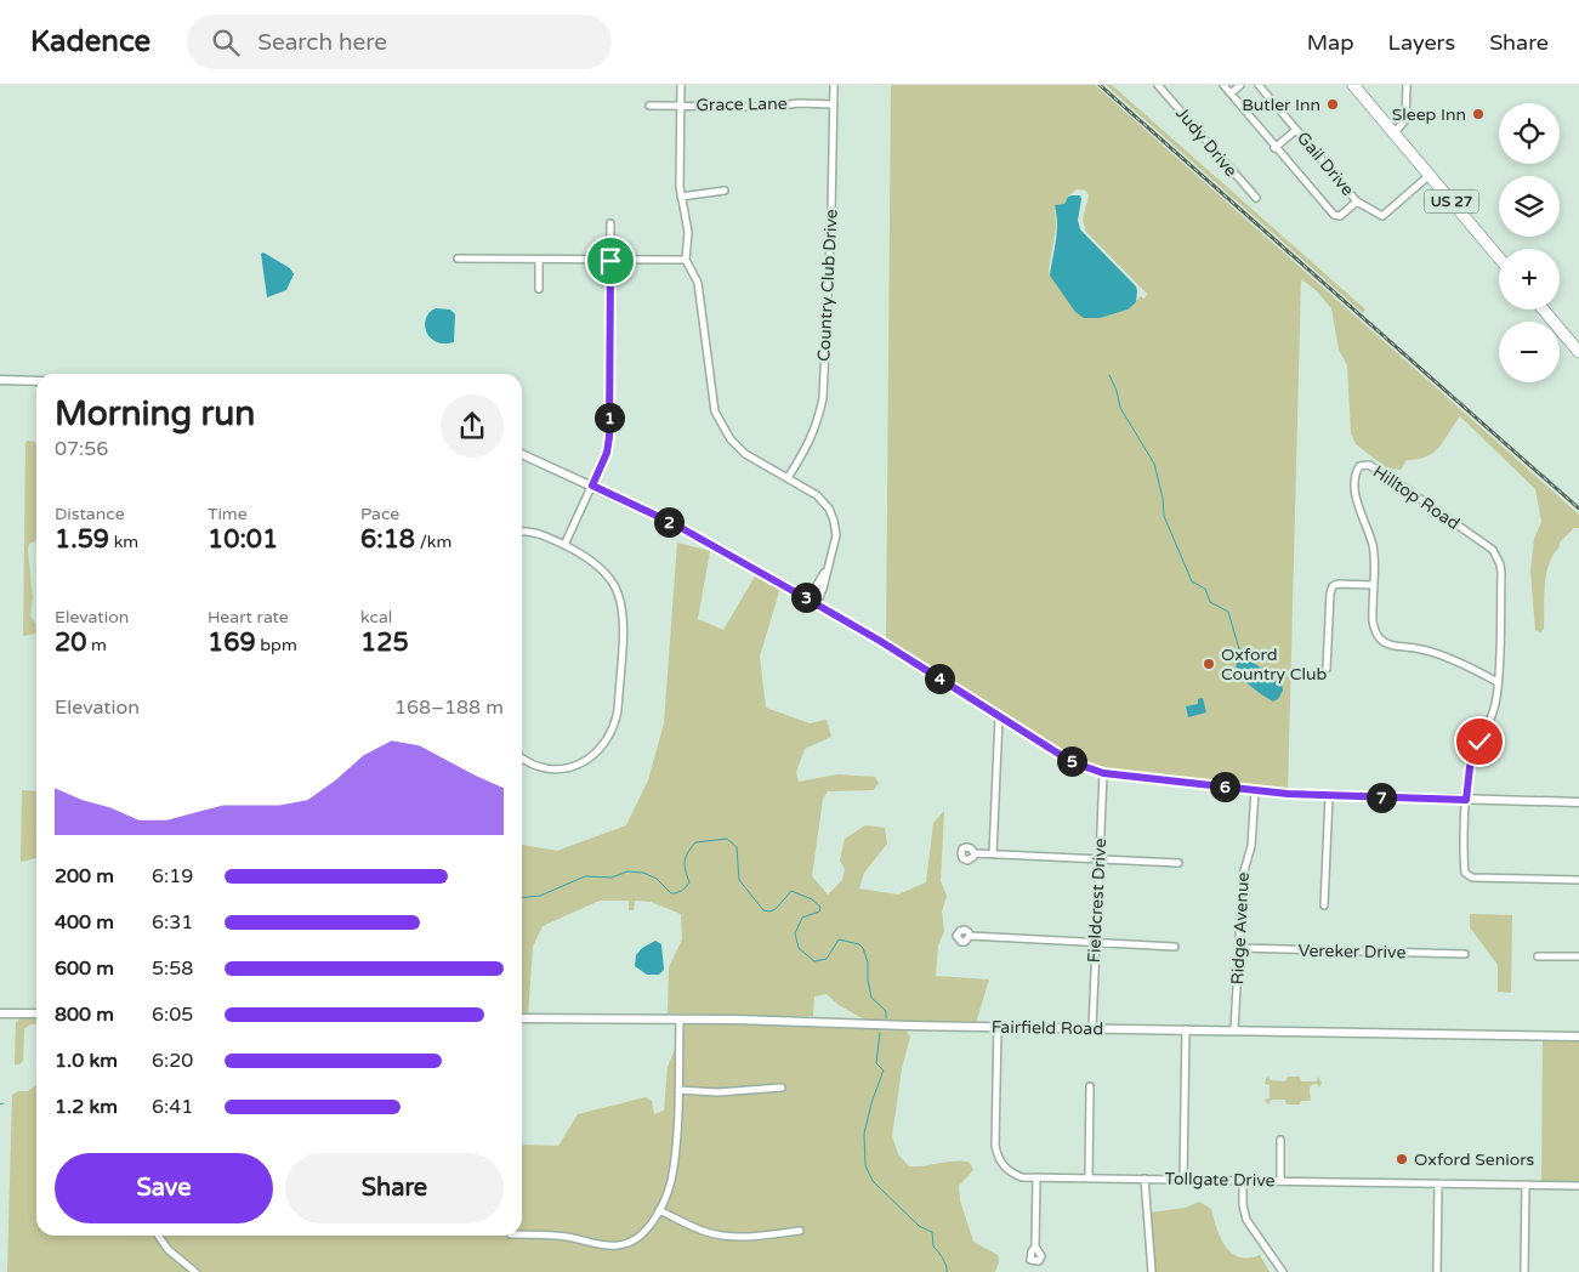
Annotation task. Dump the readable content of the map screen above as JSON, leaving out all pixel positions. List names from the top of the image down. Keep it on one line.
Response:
{"streets":{"highway":["US 27"],"street":["Grace Lane","Judy Drive","Gail Drive","Country Club Drive","Hilltop Road","Fieldcrest Drive","Ridge Avenue","Vereker Drive","Fairfield Road","Tollgate Drive"]},"crossings":[["Grace Lane","Country Club Drive"],["Gail Drive","US 27"],["Fieldcrest Drive","Fairfield Road"],["Ridge Avenue","Vereker Drive"],["Ridge Avenue","Fairfield Road"],["Fairfield Road","Tollgate Drive"]],"places":["Butler Inn","Sleep Inn","Oxford Country Club","Oxford Seniors"],"page":{"header":"Kadence","search":"Search here","nav":["Map","Layers","Share"],"map_buttons":["+","−"],"heading":["Morning run","07:56"],"pins":["1","2","3","4","5","6","7"],"stats":[["Distance","1.59 km"],["Time","10:01"],["Pace","6:18 /km"],["Elevation","20 m"],["Heart rate","169 bpm"],["kcal","125"]],"chart":["Elevation","168–188 m"],"list":[{"name":"200 m","note":"6:19"},{"name":"400 m","note":"6:31"},{"name":"600 m","note":"5:58"},{"name":"800 m","note":"6:05"},{"name":"1.0 km","note":"6:20"},{"name":"1.2 km","note":"6:41"}],"buttons":["Save","Share"]}}
